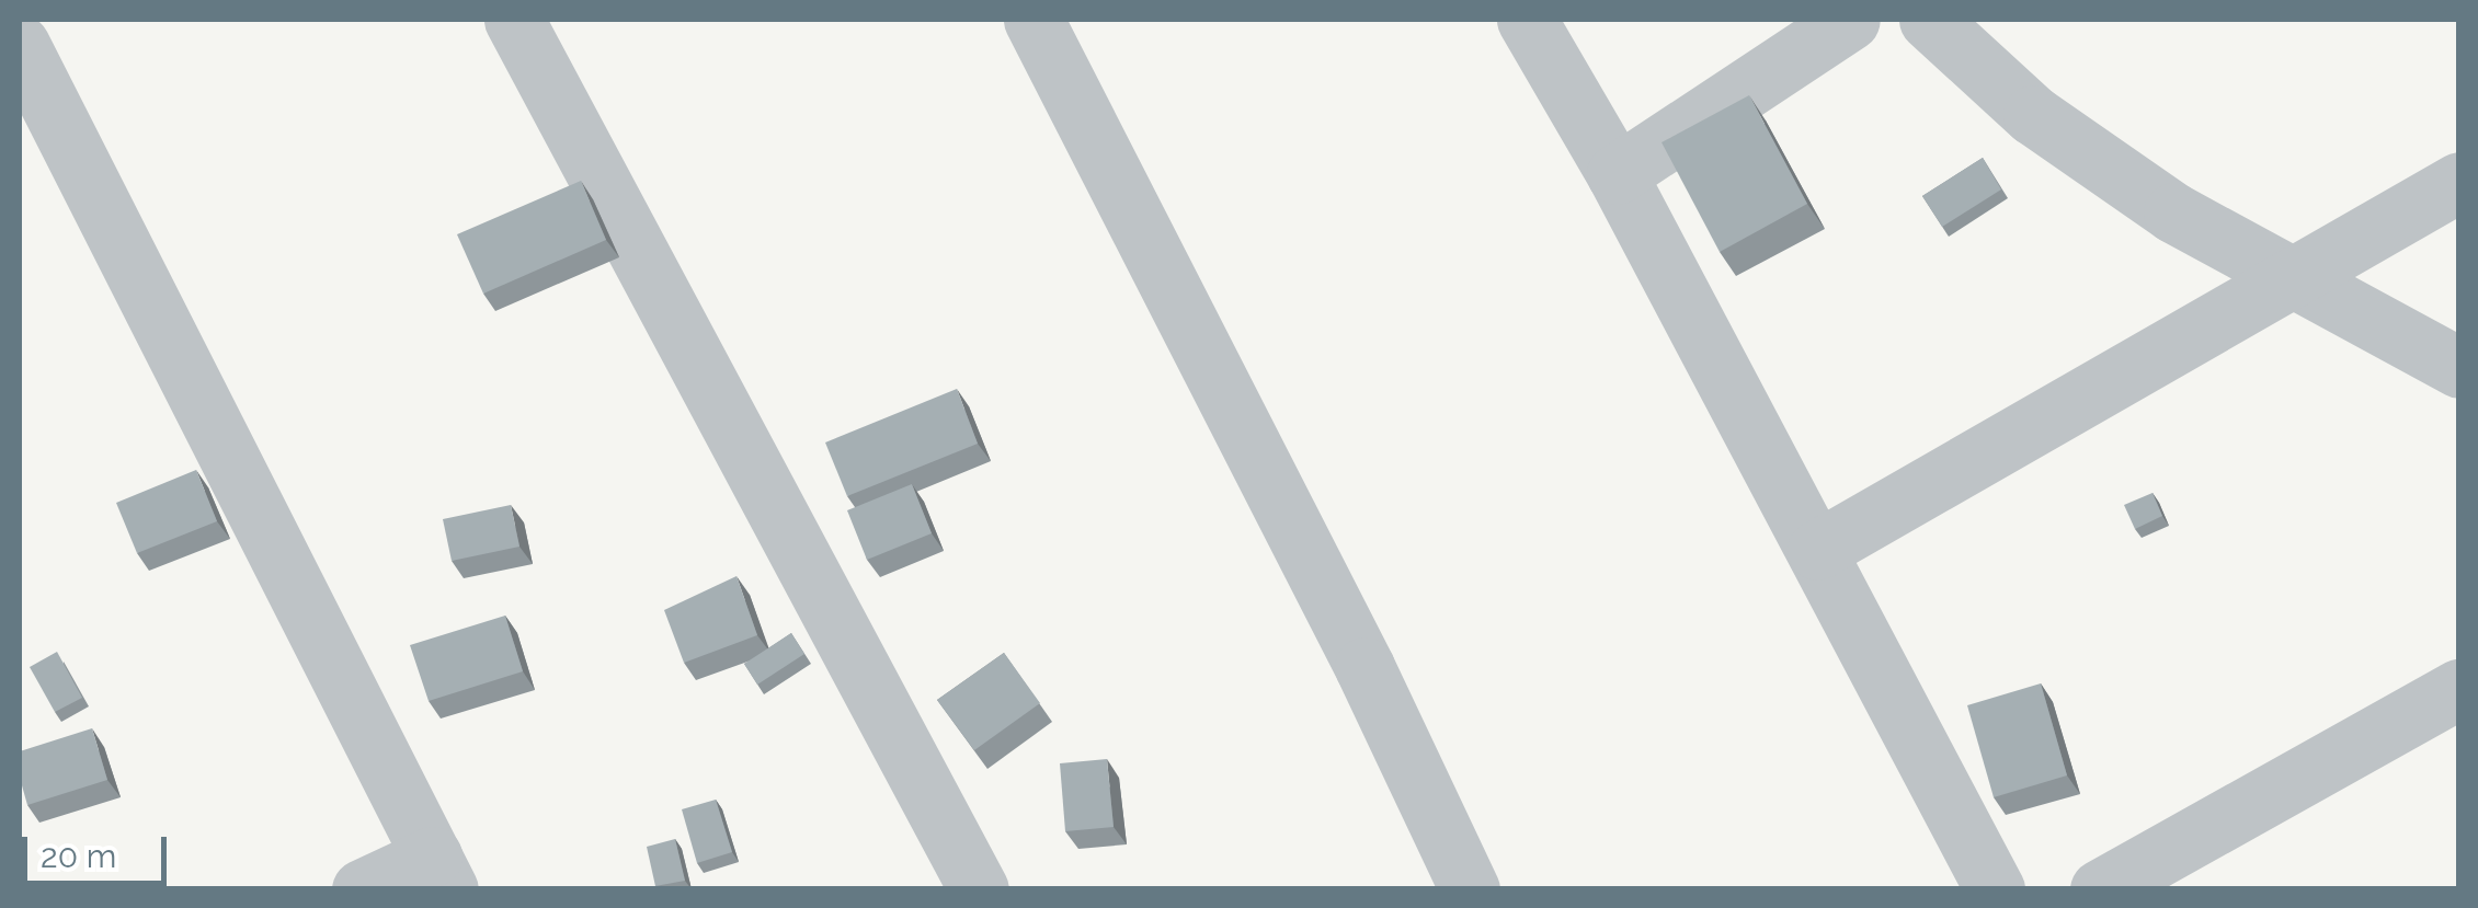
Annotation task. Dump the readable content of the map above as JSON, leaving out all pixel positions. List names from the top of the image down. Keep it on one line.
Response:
{"scale_bar":"20 m"}
